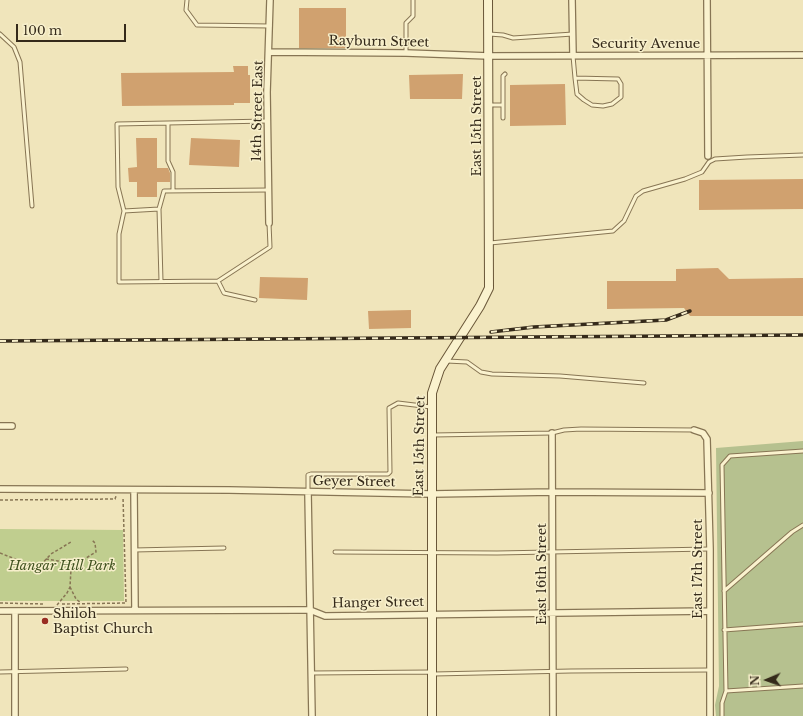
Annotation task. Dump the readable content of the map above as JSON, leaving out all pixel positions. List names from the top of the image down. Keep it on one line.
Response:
{"streets":{"street":["Rayburn Street","Security Avenue","14th Street East","East 15th Street","Geyer Street","East 17th Street","East 16th Street","Hanger Street"]},"crossings":[["Rayburn Street","Security Avenue"],["Rayburn Street","14th Street East"],["Rayburn Street","East 15th Street"],["Security Avenue","East 15th Street"],["East 15th Street","Geyer Street"],["East 15th Street","Hanger Street"],["Geyer Street","East 17th Street"],["Geyer Street","East 16th Street"],["East 17th Street","Hanger Street"],["East 16th Street","Hanger Street"]],"parks":["Hangar Hill Park"],"places":["Shiloh Baptist Church"],"scale_bar":"100 m","north":"left"}
